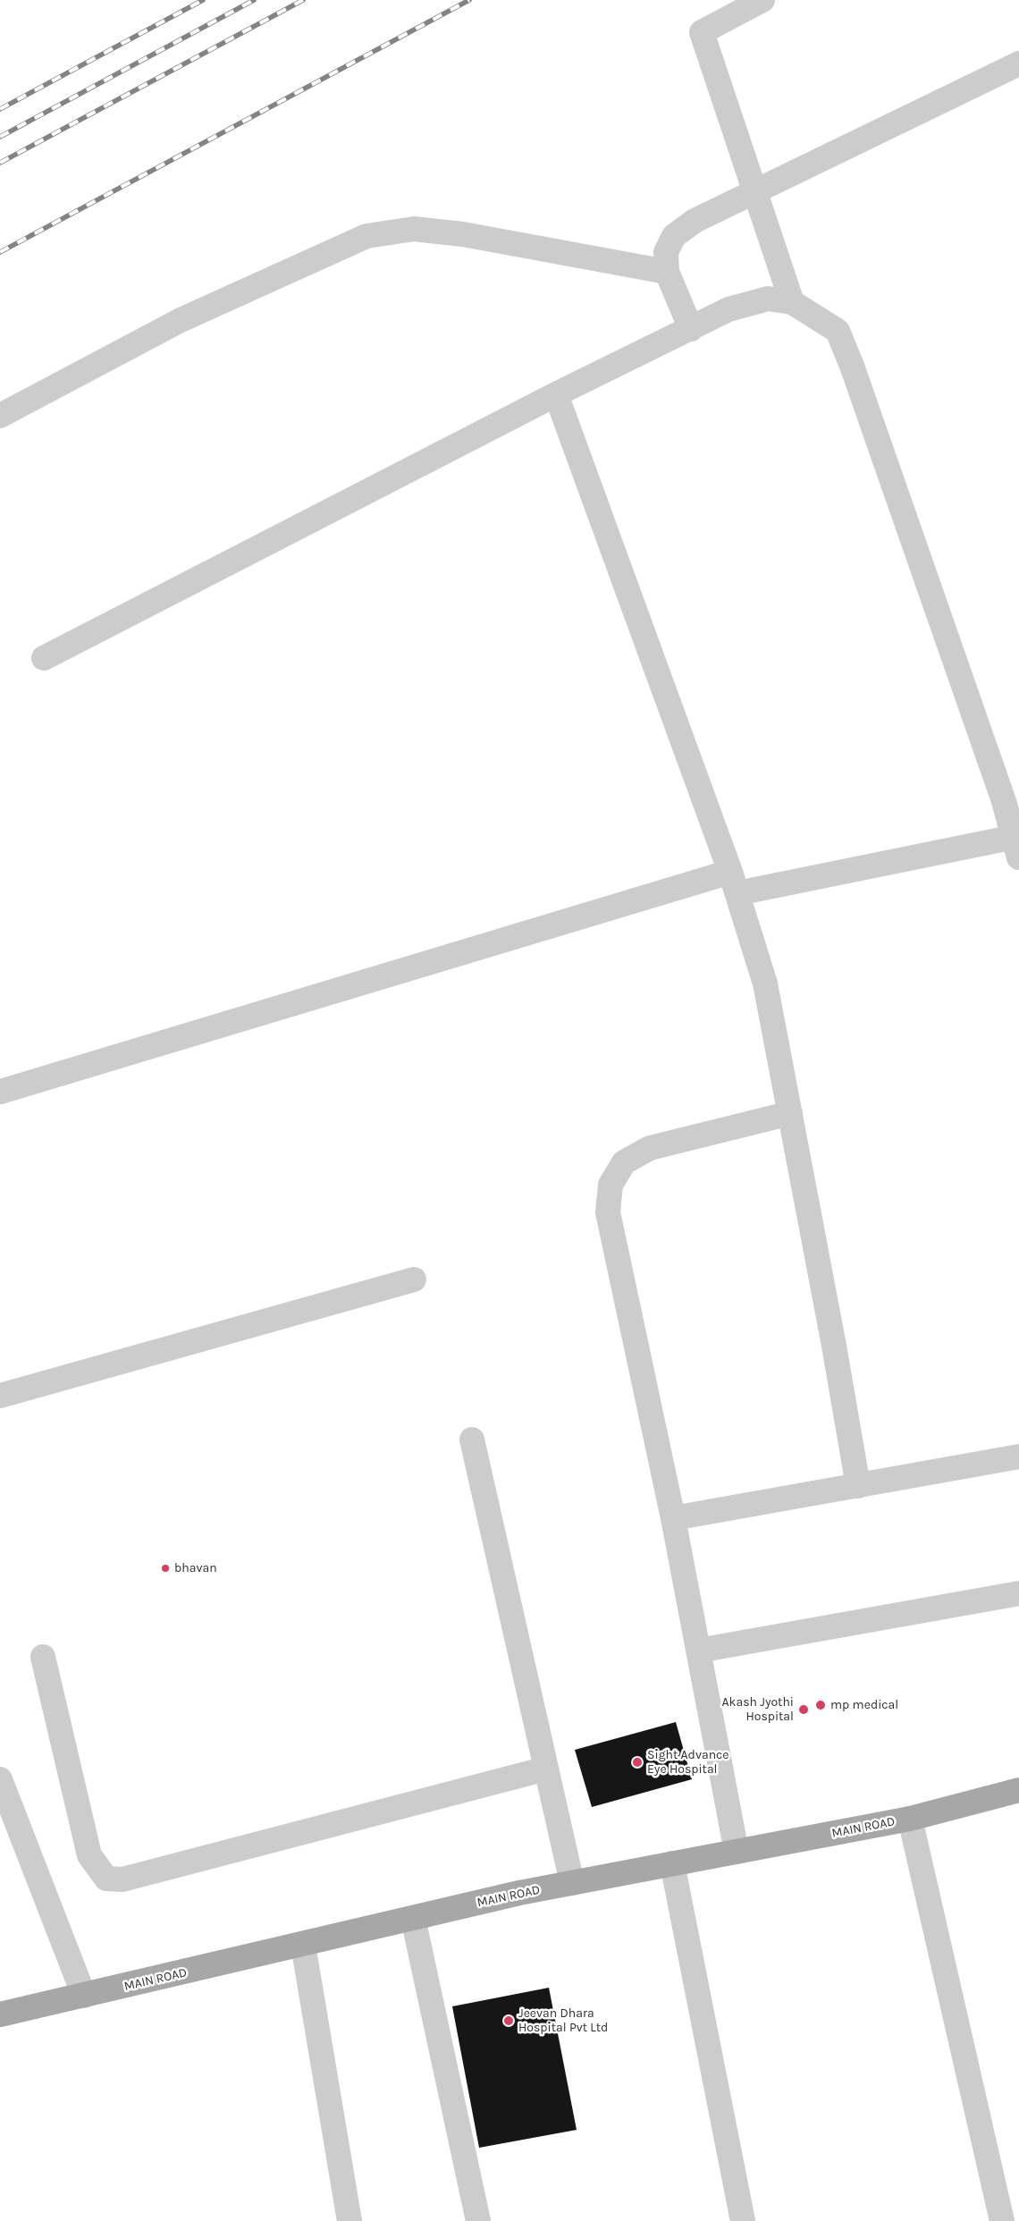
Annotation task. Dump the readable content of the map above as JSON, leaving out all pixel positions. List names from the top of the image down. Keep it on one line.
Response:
{"streets":{"main road":["MAIN ROAD"]},"places":["bhavan","mp medical","Akash Jyothi Hospital","Sight Advance Eye Hospital","Jeevan Dhara Hospital Pvt Ltd"]}
